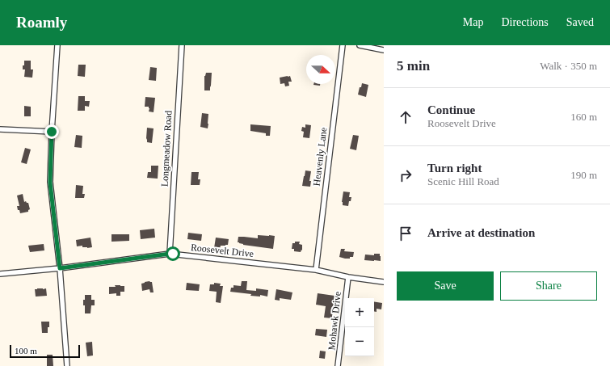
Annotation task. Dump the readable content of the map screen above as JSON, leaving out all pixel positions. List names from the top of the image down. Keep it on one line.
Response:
{"streets":{"street":["Longmeadow Road","Heavenly Lane","Roosevelt Drive","Mohawk Drive"]},"crossings":[["Longmeadow Road","Roosevelt Drive"],["Heavenly Lane","Roosevelt Drive"],["Roosevelt Drive","Mohawk Drive"]],"scale_bar":"100 m","north":"right","page":{"header":"Roamly","nav":["Map","Directions","Saved"],"heading":["5 min","Walk · 350 m"],"list":[["Continue","Roosevelt Drive","160 m"],["Turn right","Scenic Hill Road","190 m"],"Arrive at destination"],"buttons":["Save","Share"],"map_buttons":["+","−"],"scale":"100 m"}}
